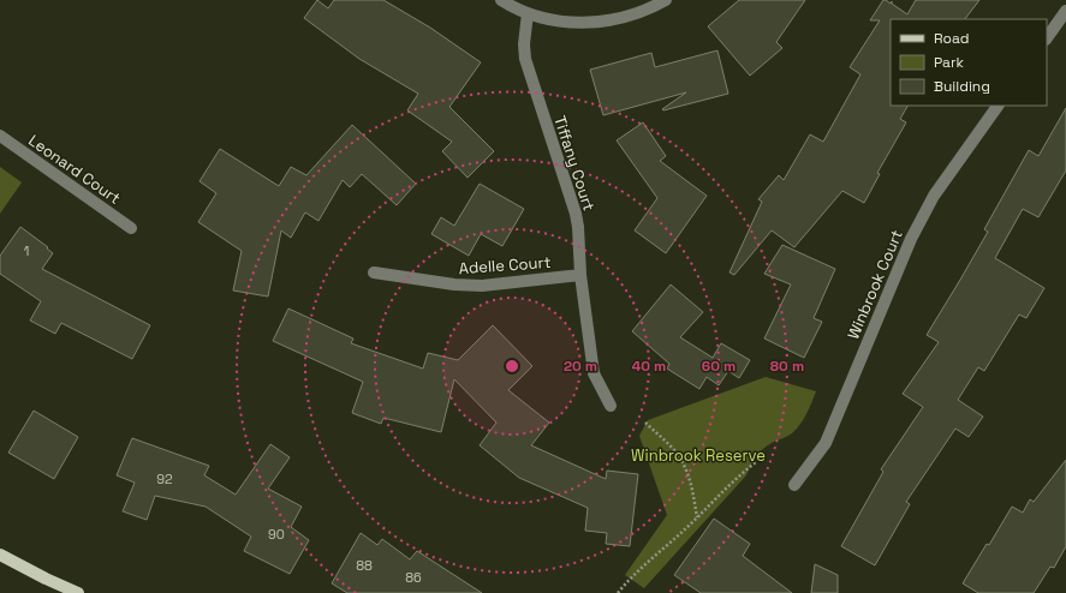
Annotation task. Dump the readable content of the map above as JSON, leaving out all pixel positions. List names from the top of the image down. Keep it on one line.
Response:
{"streets":{"street":["Tiffany Court","Leonard Court","Adelle Court","Winbrook Court"]},"crossings":[["Tiffany Court","Adelle Court"]],"parks":["Winbrook Reserve"],"house_numbers":["1","92","90","88","86"],"legend":["Road","Park","Building"],"rings":["20 m","40 m","60 m","80 m"]}
